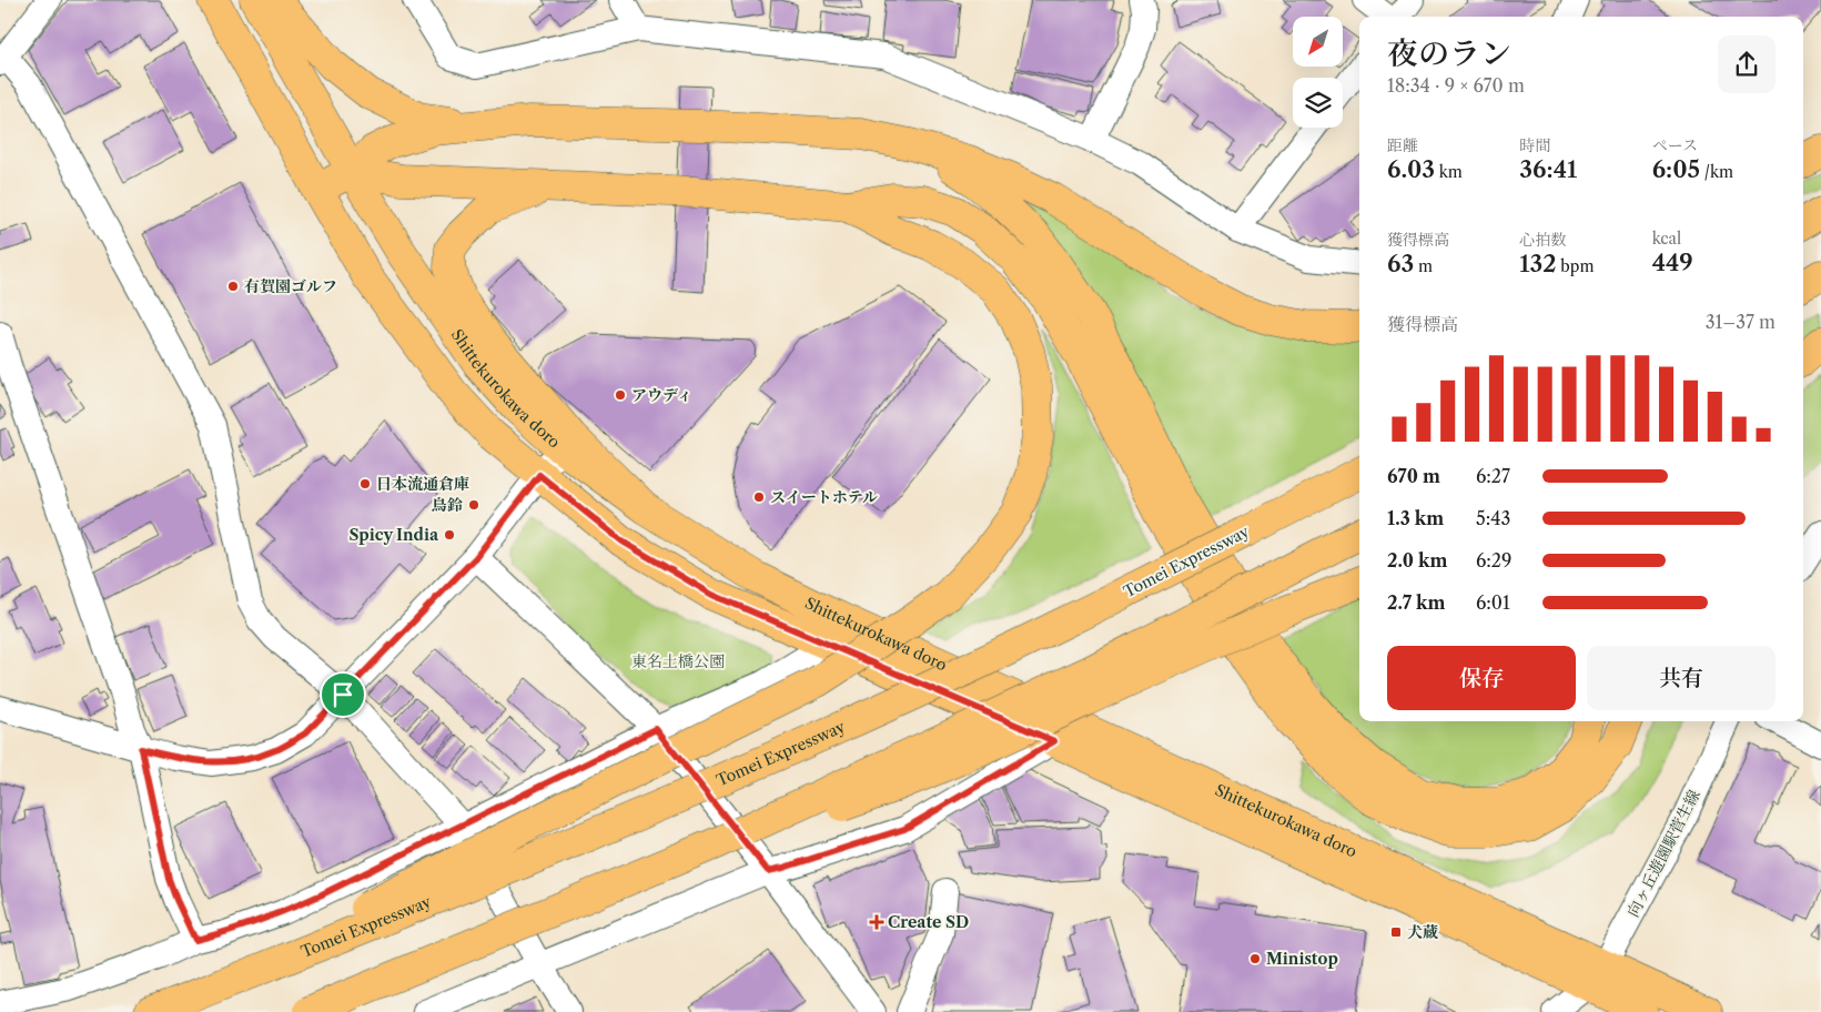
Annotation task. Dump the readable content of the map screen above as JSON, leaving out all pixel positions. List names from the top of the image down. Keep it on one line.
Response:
{"streets":{"main road":["Shittekurokawa doro","Tomei Expressway"],"street":["向ヶ丘遊園駅菅生線"]},"crossings":[["Shittekurokawa doro","向ヶ丘遊園駅菅生線"]],"parks":["東名土橋公園"],"places":{"other":["有賀園ゴルフ","アウディ","日本流通倉庫","スイートホテル","鳥鈴","Spicy India","Ministop"],"health":["Create SD"],"transit":["犬蔵"]},"north":"bottom left","page":{"heading":["夜のラン","18:34 · 9 × 670 m"],"stats":[["距離","6.03 km"],["時間","36:41"],["ペース","6:05 /km"],["獲得標高","63 m"],["心拍数","132 bpm"],["kcal","449"]],"chart":["獲得標高","31–37 m"],"list":[{"name":"670 m","note":"6:27"},{"name":"1.3 km","note":"5:43"},{"name":"2.0 km","note":"6:29"},{"name":"2.7 km","note":"6:01"}],"buttons":["保存","共有"]}}
